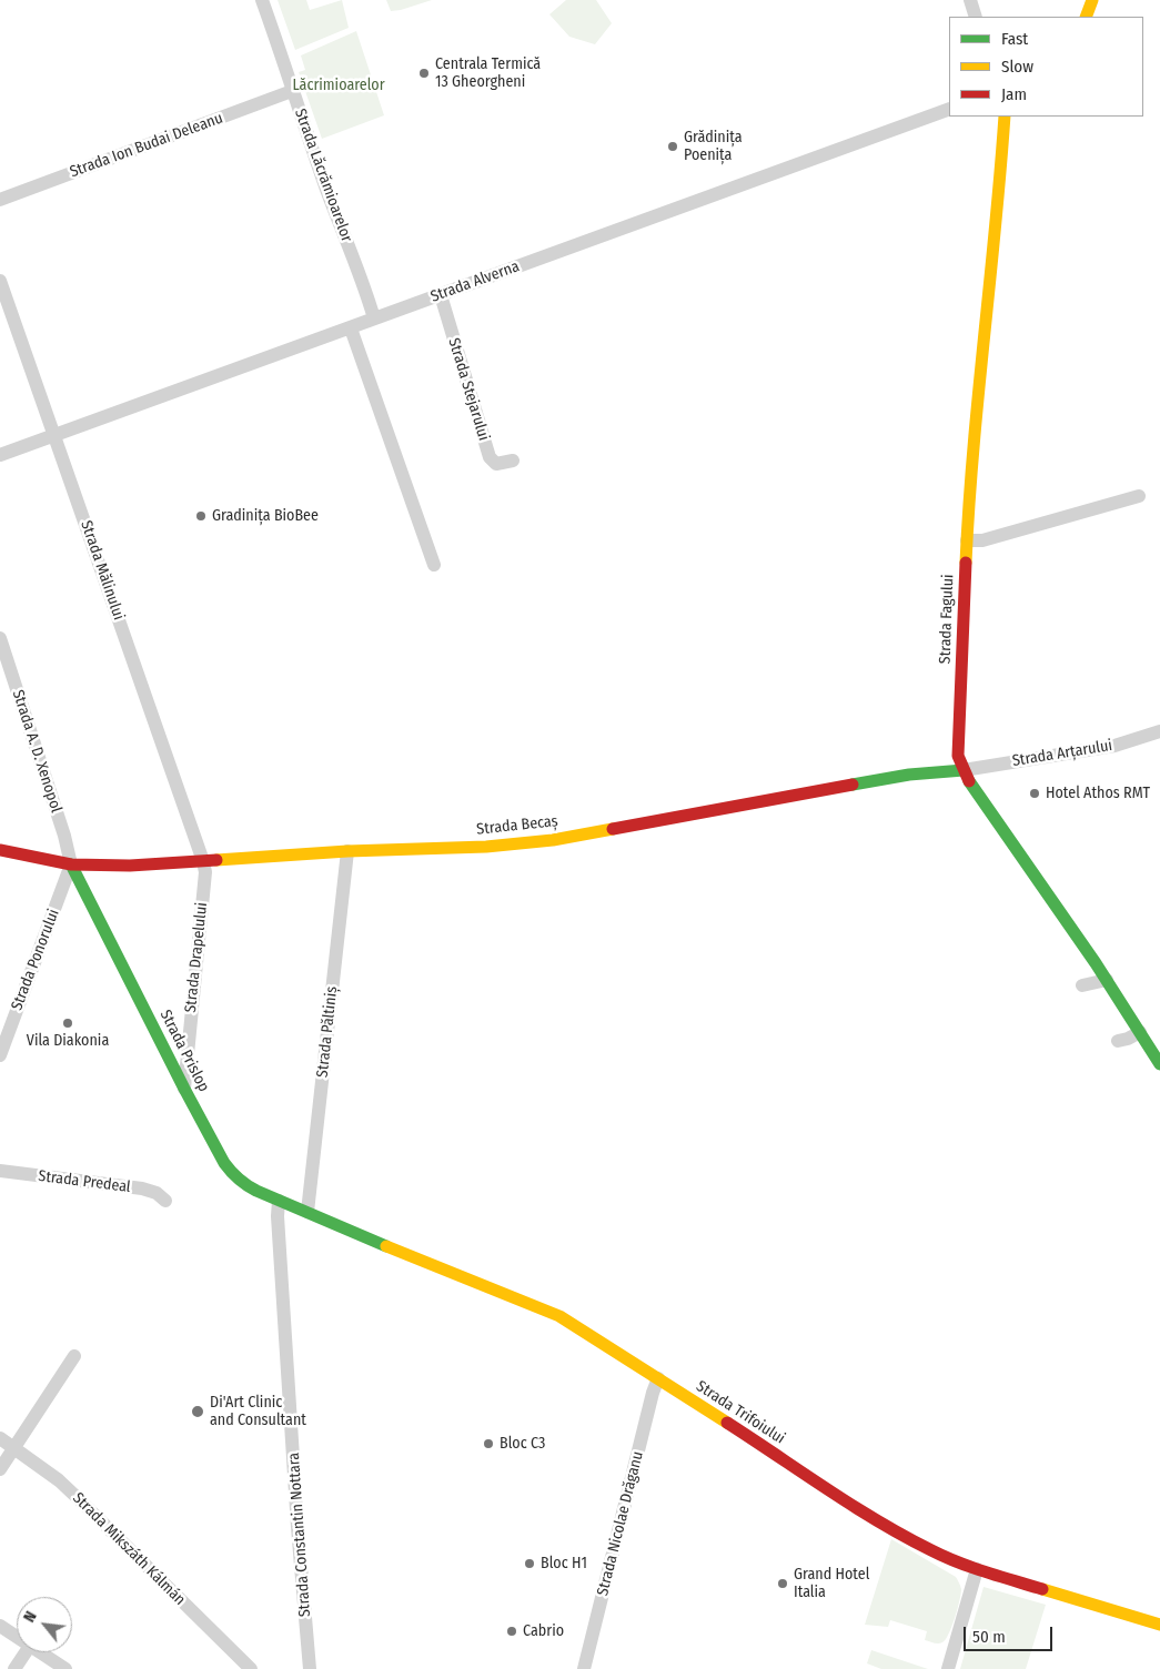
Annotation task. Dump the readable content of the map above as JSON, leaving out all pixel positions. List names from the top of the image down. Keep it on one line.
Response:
{"streets":{"street":["Strada Ion Budai Deleanu","Strada Lăcrămioarelor","Strada Alverna","Strada Stejarului","Strada Mălinului","Strada Fagului","Strada A. D. Xenopol","Strada Arțarului","Strada Becaș","Strada Drapelului","Strada Ponorului","Strada Păltiniș","Strada Prislop","Strada Predeal","Strada Trifoiului","Strada Nicolae Drăganu","Strada Constantin Nottara","Strada Mikszáth Kálmán"]},"crossings":[["Strada Ion Budai Deleanu","Strada Lăcrămioarelor"],["Strada Lăcrămioarelor","Strada Alverna"],["Strada Alverna","Strada Stejarului"],["Strada Alverna","Strada Mălinului"],["Strada Mălinului","Strada Becaș"],["Strada Mălinului","Strada Drapelului"],["Strada Fagului","Strada Arțarului"],["Strada Fagului","Strada Becaș"],["Strada A. D. Xenopol","Strada Becaș"],["Strada A. D. Xenopol","Strada Ponorului"],["Strada A. D. Xenopol","Strada Prislop"],["Strada Arțarului","Strada Becaș"],["Strada Becaș","Strada Drapelului"],["Strada Becaș","Strada Ponorului"],["Strada Becaș","Strada Păltiniș"],["Strada Becaș","Strada Prislop"],["Strada Drapelului","Strada Prislop"],["Strada Ponorului","Strada Prislop"],["Strada Păltiniș","Strada Prislop"],["Strada Păltiniș","Strada Trifoiului"],["Strada Prislop","Strada Trifoiului"],["Strada Prislop","Strada Constantin Nottara"],["Strada Trifoiului","Strada Nicolae Drăganu"]],"parks":["Lăcrimioarelor"],"places":["Centrala Termică 13 Gheorgheni","Grădinița Poenița","Gradinița BioBee","Hotel Athos RMT","Vila Diakonia","Di'Art Clinic and Consultant","Bloc C3","Bloc H1","Grand Hotel Italia","Cabrio"],"legend":["Fast","Slow","Jam"],"scale_bar":"50 m","north":"top left"}
